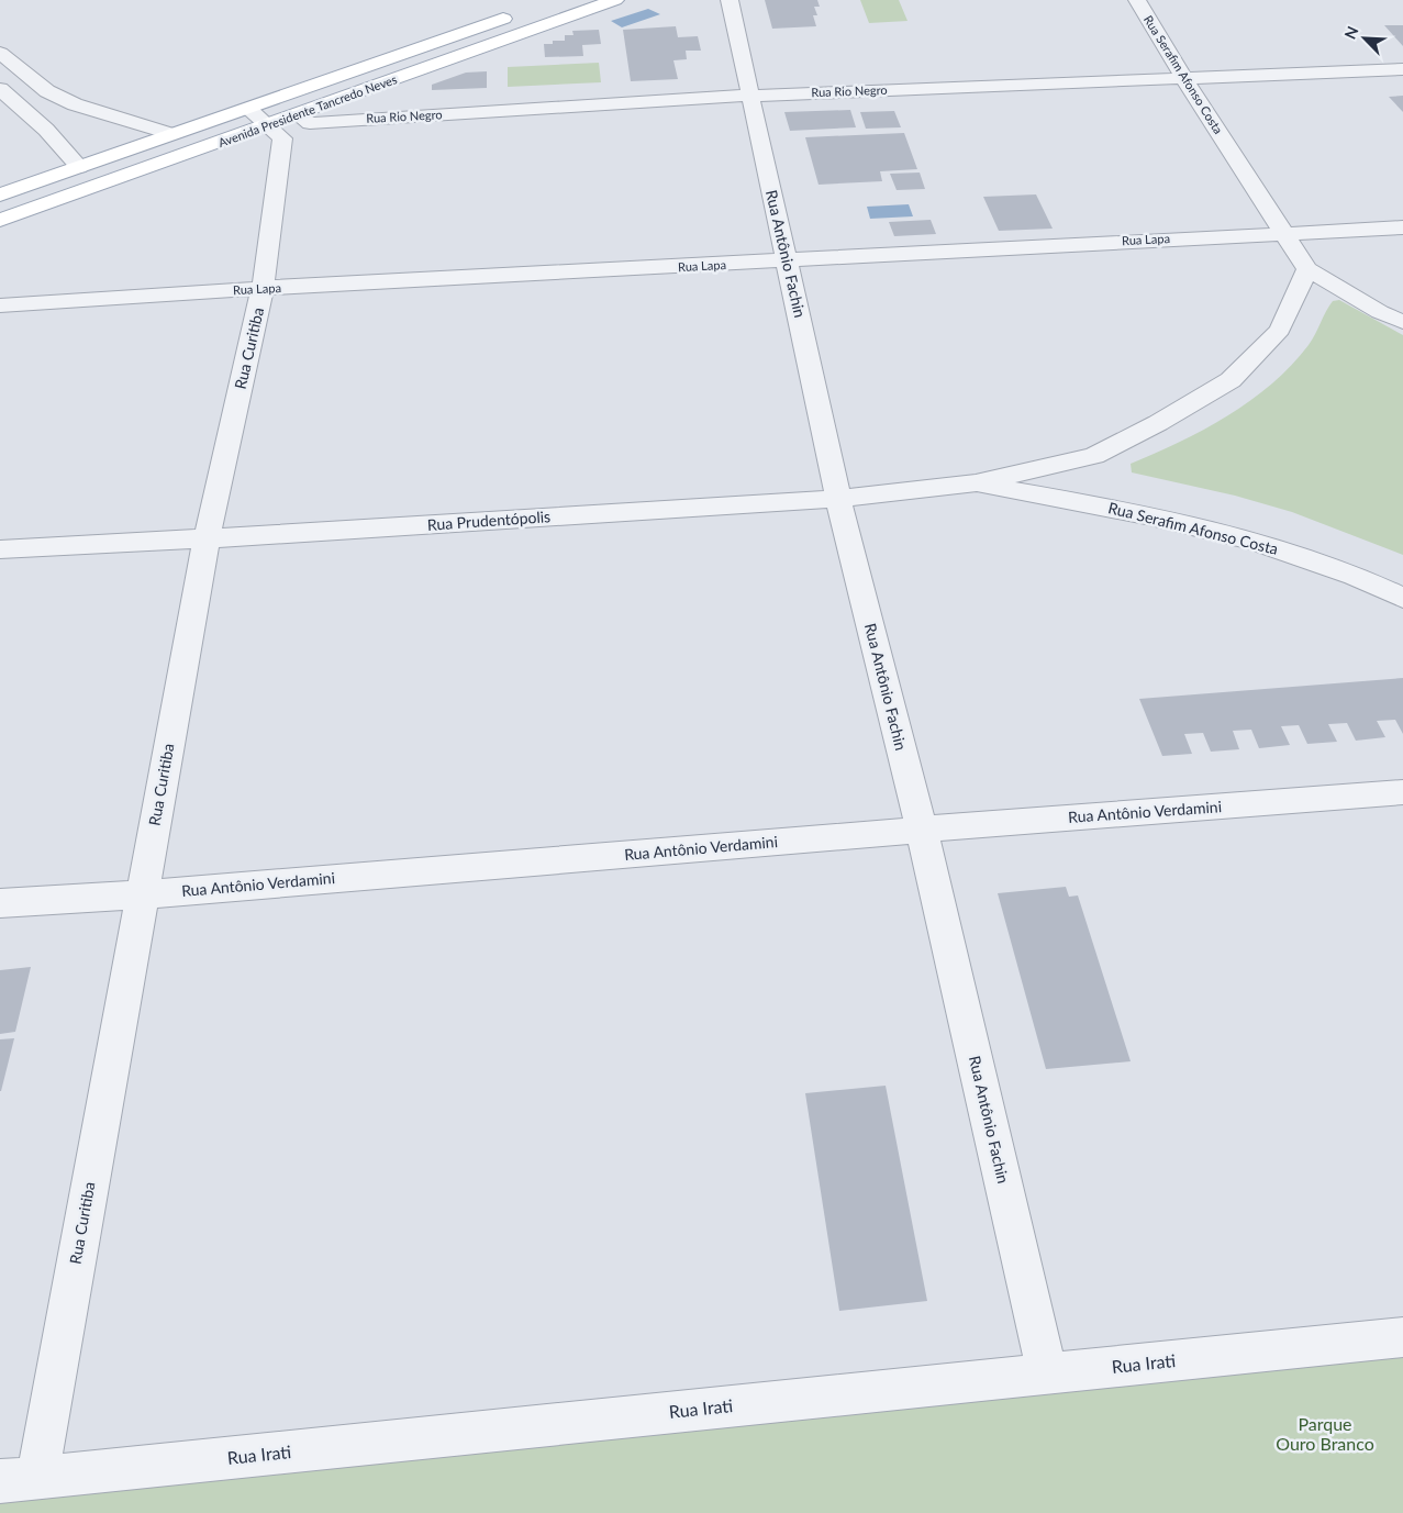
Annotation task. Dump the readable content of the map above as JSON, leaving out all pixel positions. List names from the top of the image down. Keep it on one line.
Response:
{"streets":{"main road":["Avenida Presidente Tancredo Neves"],"street":["Rua Serafim Afonso Costa","Rua Rio Negro","Rua Lapa","Rua Antônio Fachin","Rua Curitiba","Rua Prudentópolis","Rua Antônio Verdamini","Rua Irati"]},"crossings":[["Rua Serafim Afonso Costa","Rua Rio Negro"],["Rua Serafim Afonso Costa","Rua Lapa"],["Rua Serafim Afonso Costa","Rua Prudentópolis"],["Rua Rio Negro","Avenida Presidente Tancredo Neves"],["Rua Rio Negro","Rua Antônio Fachin"],["Rua Rio Negro","Rua Curitiba"],["Avenida Presidente Tancredo Neves","Rua Curitiba"],["Rua Lapa","Rua Antônio Fachin"],["Rua Lapa","Rua Curitiba"],["Rua Antônio Fachin","Rua Prudentópolis"],["Rua Antônio Fachin","Rua Antônio Verdamini"],["Rua Antônio Fachin","Rua Irati"],["Rua Curitiba","Rua Prudentópolis"],["Rua Curitiba","Rua Antônio Verdamini"],["Rua Curitiba","Rua Irati"]],"parks":["Parque Ouro Branco"],"north":"top left"}
